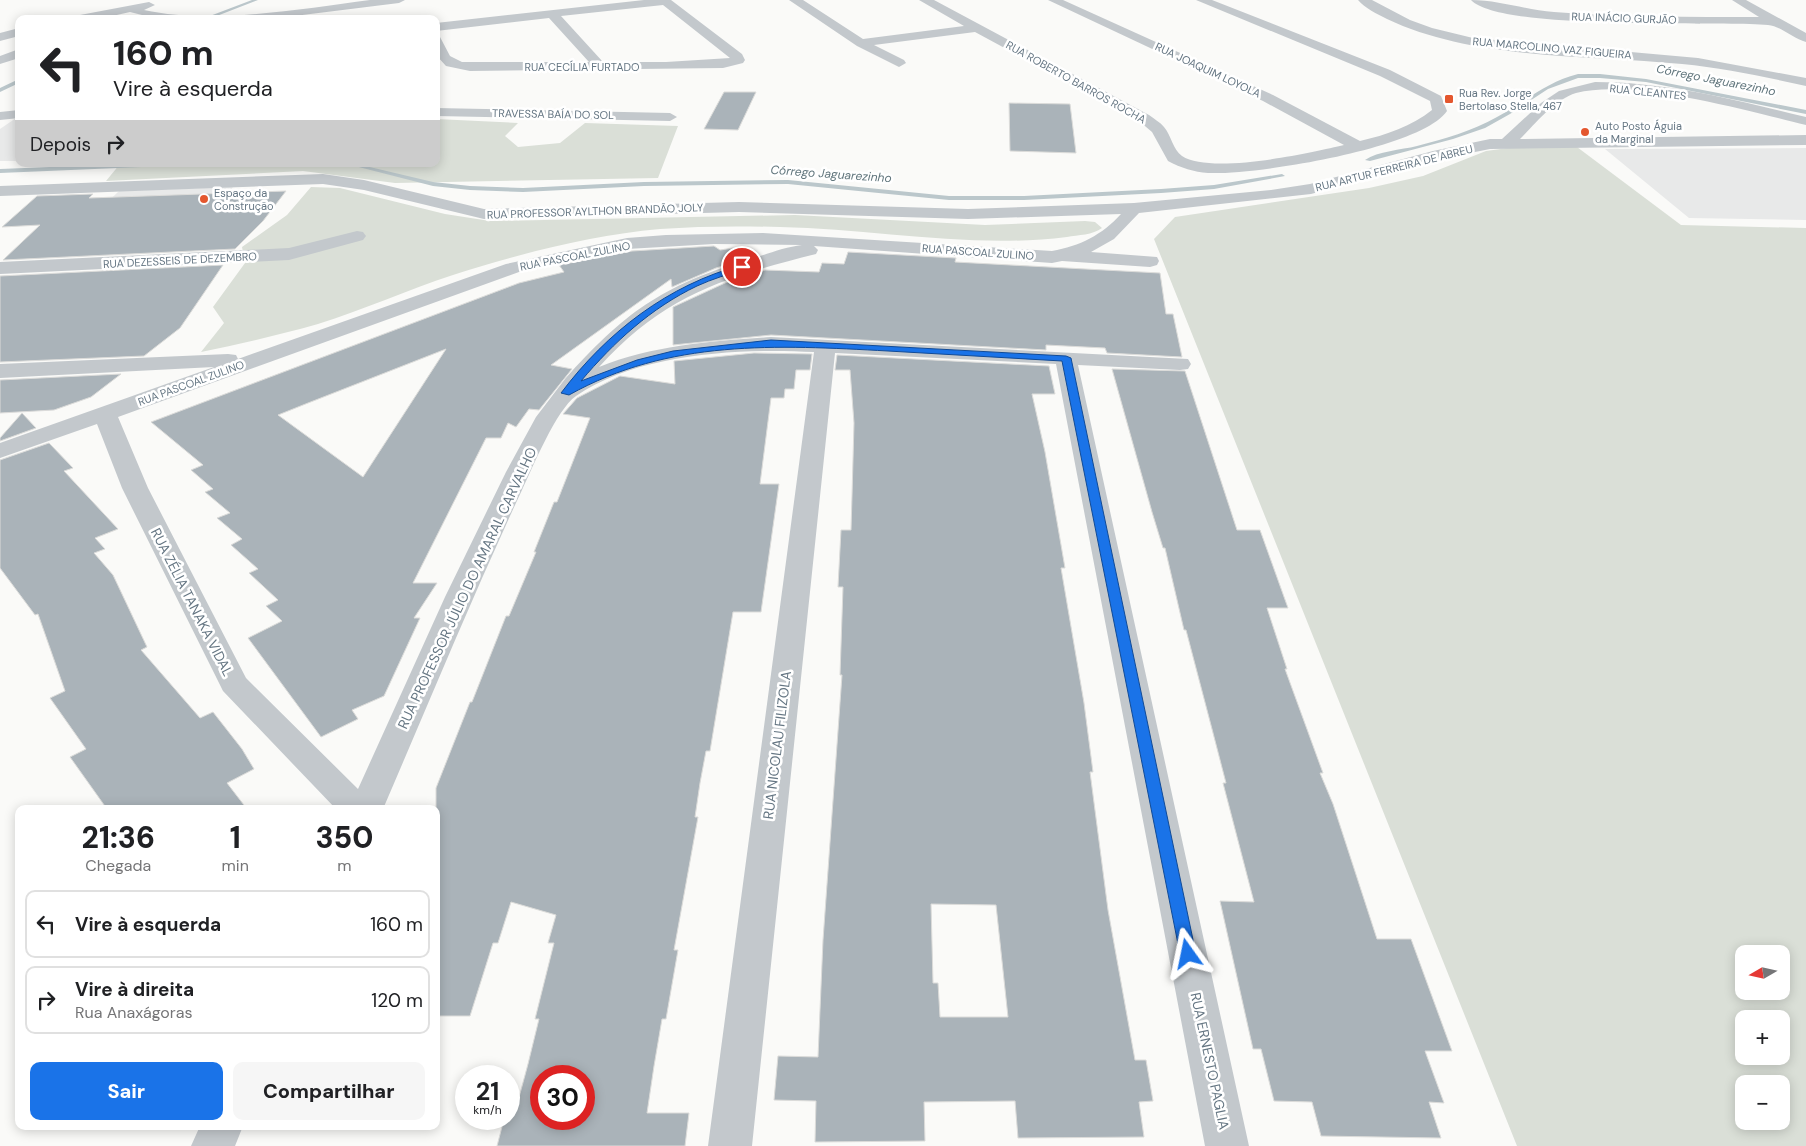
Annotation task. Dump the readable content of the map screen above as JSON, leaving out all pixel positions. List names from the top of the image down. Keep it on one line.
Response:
{"streets":{"street":["RUA INÁCIO GURJÃO","RUA MARCOLINO VAZ FIGUEIRA","RUA CECÍLIA FURTADO","RUA JOAQUIM LOYOLA","RUA ROBERTO BARROS ROCHA","RUA CLEANTES","TRAVESSA BAÍA DO SOL","RUA ARTUR FERREIRA DE ABREU","RUA PROFESSOR AYLTHON BRANDÃO JOLY","RUA PASCOAL ZULINO","RUA DEZESSEIS DE DEZEMBRO","RUA PROFESSOR JÚLIO DO AMARAL CARVALHO","RUA ZÉLIA TANAKA VIDAL","RUA NICOLAU FILIZOLA","RUA ERNESTO PAGLIA"]},"crossings":[["RUA ROBERTO BARROS ROCHA","RUA ARTUR FERREIRA DE ABREU"],["RUA CLEANTES","RUA ARTUR FERREIRA DE ABREU"],["RUA ARTUR FERREIRA DE ABREU","RUA PROFESSOR AYLTHON BRANDÃO JOLY"],["RUA ARTUR FERREIRA DE ABREU","RUA PASCOAL ZULINO"],["RUA PROFESSOR AYLTHON BRANDÃO JOLY","RUA PASCOAL ZULINO"],["RUA PASCOAL ZULINO","RUA ZÉLIA TANAKA VIDAL"],["RUA PROFESSOR JÚLIO DO AMARAL CARVALHO","RUA NICOLAU FILIZOLA"],["RUA PROFESSOR JÚLIO DO AMARAL CARVALHO","RUA ERNESTO PAGLIA"]],"water":["Córrego Jaguarezinho"],"places":{"transit":["Rua Rev. Jorge Bertolaso Stella, 467"],"other":["Auto Posto Águia da Marginal","Espaço da Construção"]},"north":"left","page":{"turn":["160 m","Vire à esquerda"],"then":"Depois","eta":["21:36","Chegada","1","min","350","m"],"list":[{"name":"Vire à esquerda","value":"160 m"},{"name":"Vire à direita","note":"Rua Anaxágoras","value":"120 m"}],"map_buttons":["+","−"],"buttons":["Sair","Compartilhar"],"speed":"21 km/h","limit":"30"}}
